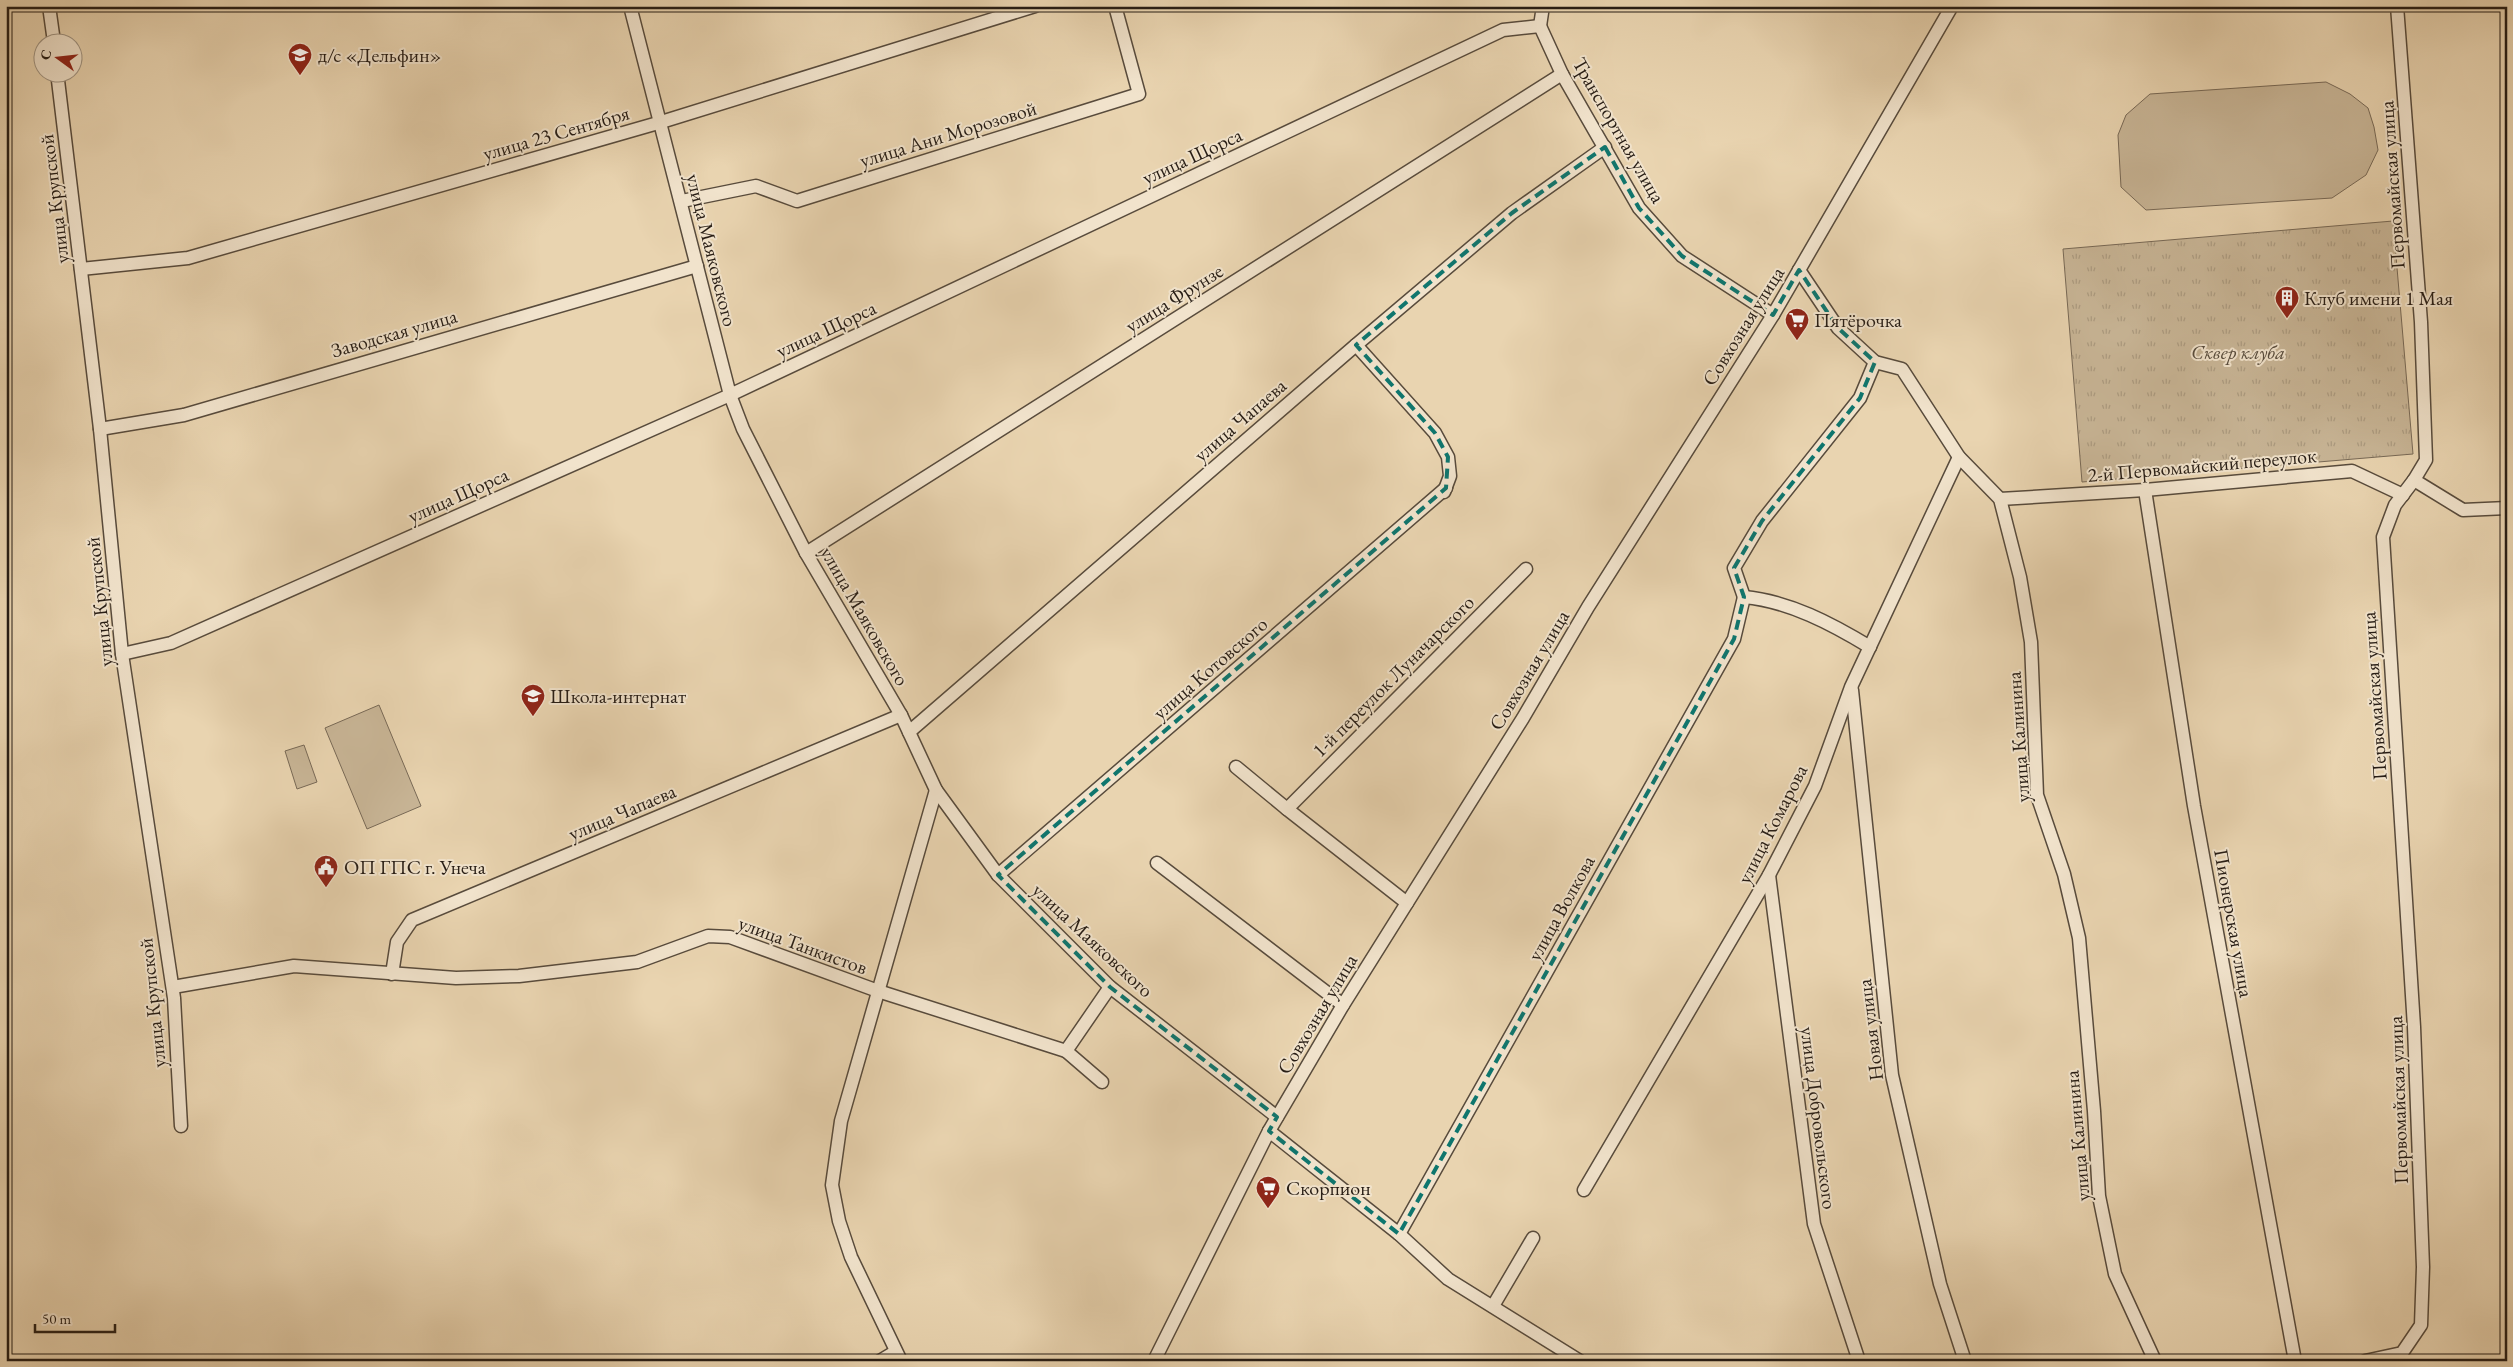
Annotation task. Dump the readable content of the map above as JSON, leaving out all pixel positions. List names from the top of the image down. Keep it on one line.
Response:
{"streets":{"street":["Транспортная улица","улица 23 Сентября","улица Ани Морозовой","улица Щорса","Первомайская улица","улица Крупской","улица Маяковского","улица Фрунзе","Совхозная улица","Заводская улица","улица Чапаева","2-й Первомайский переулок","улица Котовского","1-й переулок Луначарского","улица Калинина","улица Комарова","улица Волкова","Пионерская улица","улица Танкистов","Новая улица","улица Добровольского"]},"crossings":[["Транспортная улица","улица Щорса"],["Транспортная улица","улица Фрунзе"],["Транспортная улица","Совхозная улица"],["Транспортная улица","улица Чапаева"],["улица 23 Сентября","улица Крупской"],["улица 23 Сентября","улица Маяковского"],["улица Ани Морозовой","улица Маяковского"],["улица Щорса","улица Крупской"],["улица Щорса","улица Маяковского"],["Первомайская улица","2-й Первомайский переулок"],["улица Крупской","Заводская улица"],["улица Крупской","улица Танкистов"],["улица Маяковского","улица Фрунзе"],["улица Маяковского","Совхозная улица"],["улица Маяковского","Заводская улица"],["улица Маяковского","улица Чапаева"],["улица Маяковского","улица Котовского"],["Совхозная улица","улица Калинина"],["улица Чапаева","улица Котовского"],["улица Чапаева","улица Танкистов"],["2-й Первомайский переулок","улица Калинина"],["2-й Первомайский переулок","Пионерская улица"],["улица Калинина","улица Комарова"],["улица Комарова","Новая улица"],["улица Комарова","улица Добровольского"]],"parks":["Сквер клуба"],"places":{"school or university":["д/с «Дельфин»","Школа-интернат"],"building":["Клуб имени 1 Мая"],"supermarket":["Пятёрочка","Скорпион"],"public building":["ОП ГПС г. Унеча"]},"scale_bar":"50 m","north":"left"}
